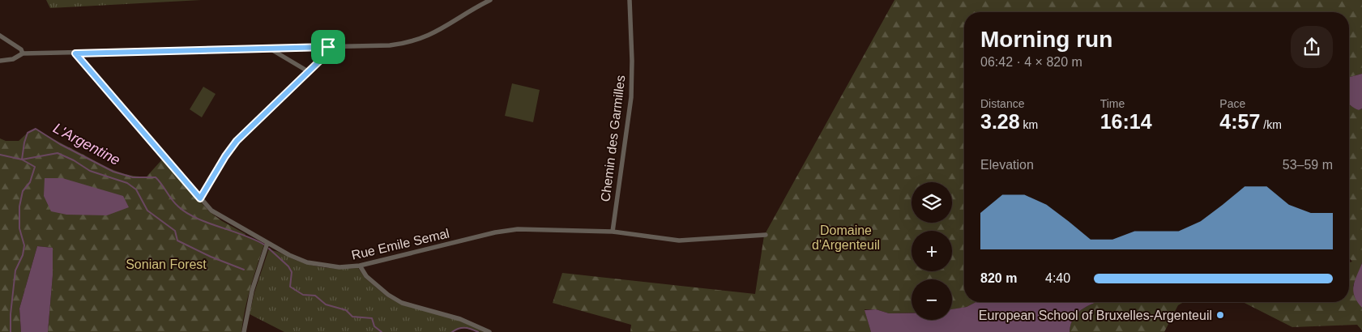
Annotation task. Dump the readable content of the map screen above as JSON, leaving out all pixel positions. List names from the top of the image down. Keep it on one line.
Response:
{"streets":{"street":["Chemin des Garmilles","Rue Emile Semal"]},"crossings":[["Chemin des Garmilles","Rue Emile Semal"]],"water":["L'Argentine"],"parks":["Domaine d'Argenteuil","Sonian Forest"],"places":["European School of Bruxelles-Argenteuil"],"page":{"heading":["Morning run","06:42 · 4 × 820 m"],"stats":[["Distance","3.28 km"],["Time","16:14"],["Pace","4:57 /km"]],"chart":["Elevation","53–59 m"],"map_buttons":["+","−"],"list":[{"name":"820 m","note":"4:40"}]}}
